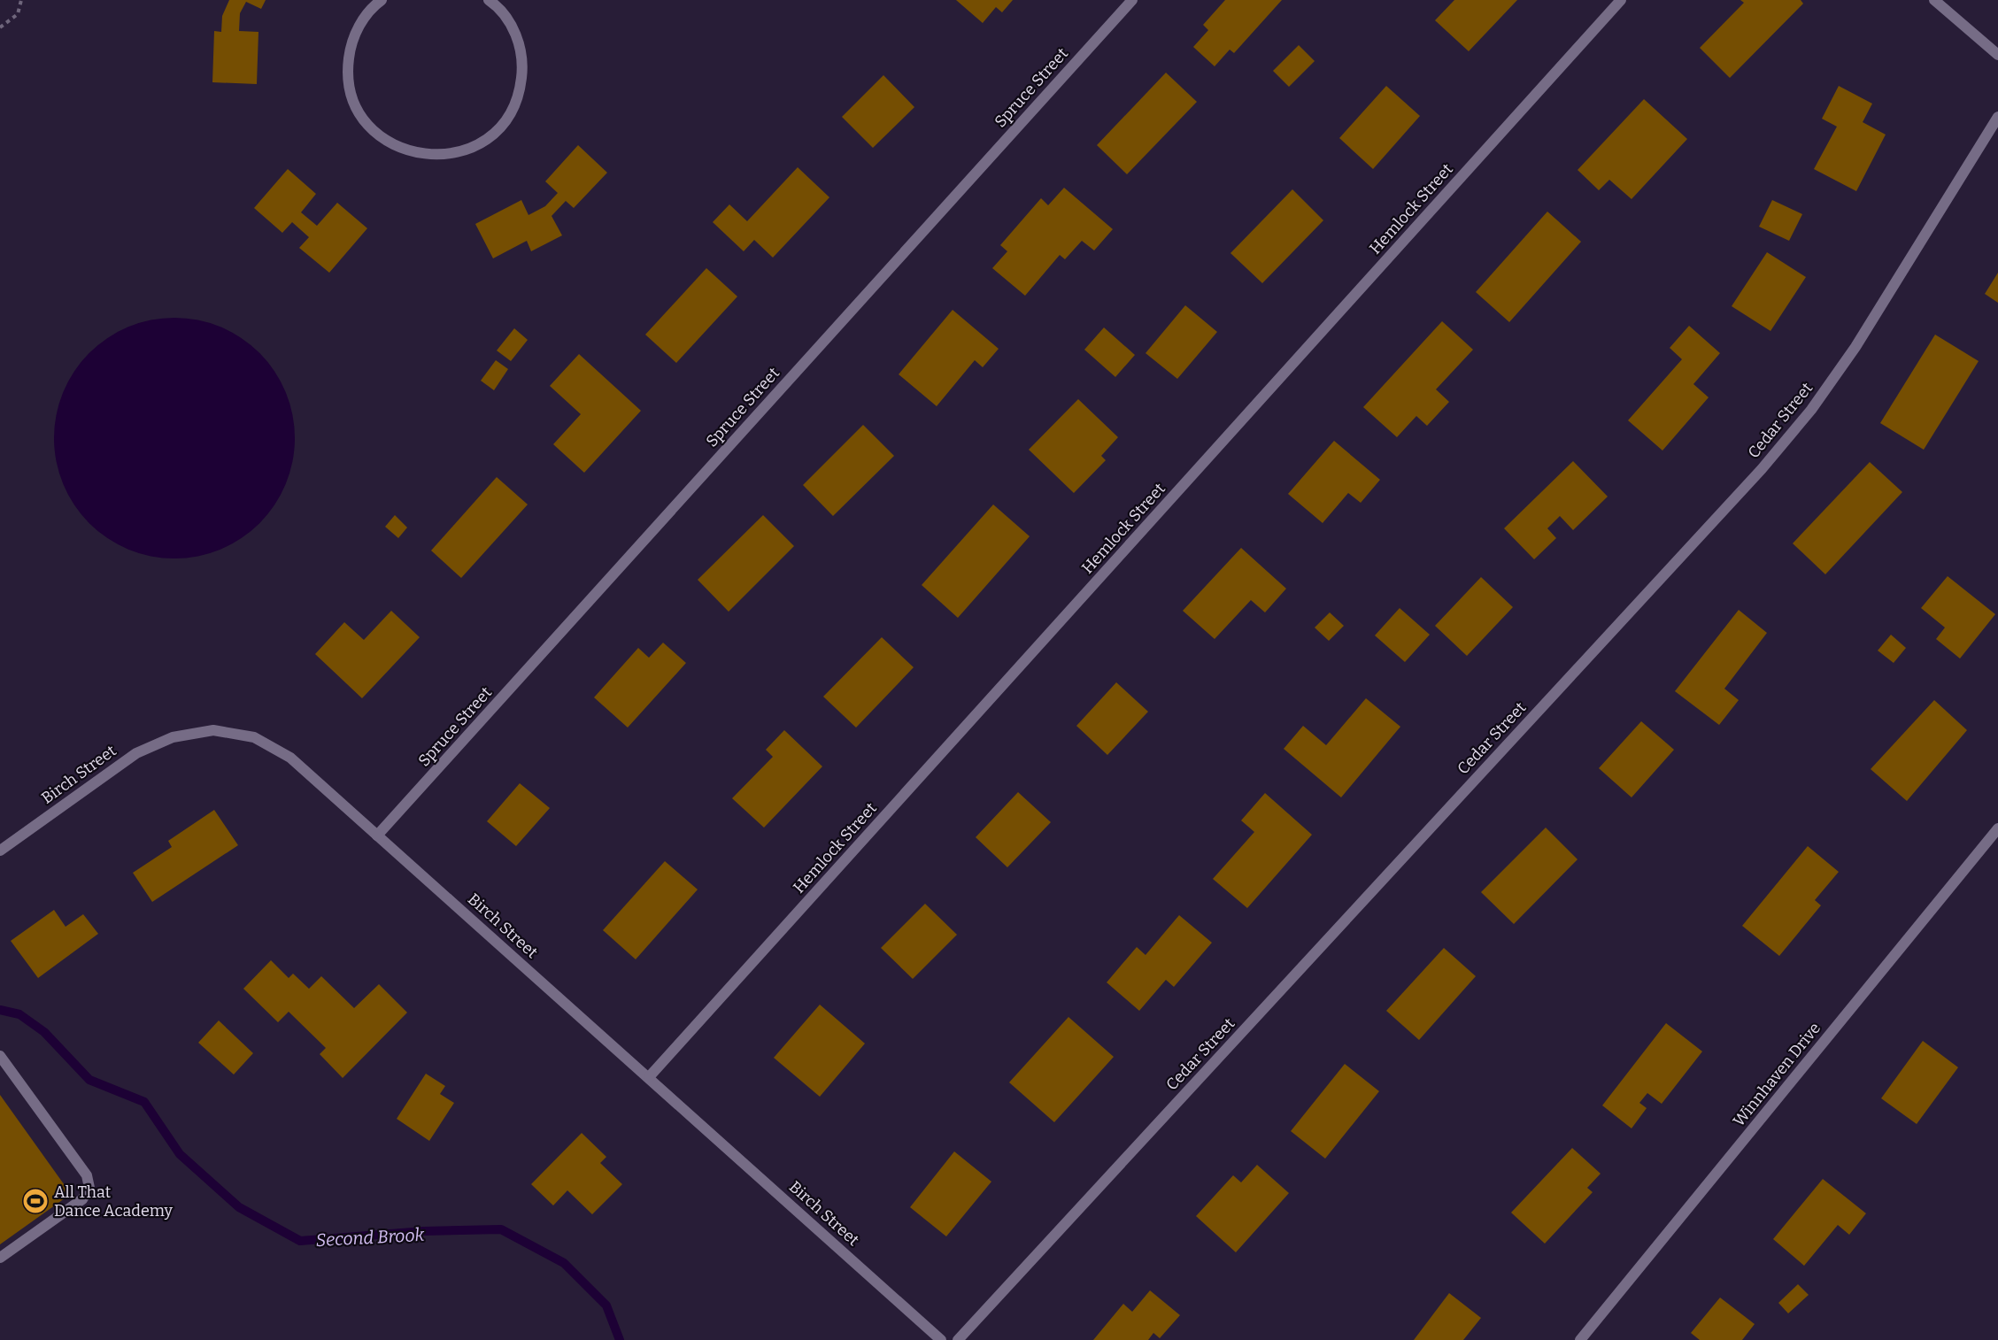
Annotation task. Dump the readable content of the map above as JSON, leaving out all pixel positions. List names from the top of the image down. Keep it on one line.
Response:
{"streets":{"street":["Spruce Street","Hemlock Street","Cedar Street","Birch Street","Winnhaven Drive"]},"crossings":[["Spruce Street","Birch Street"],["Hemlock Street","Birch Street"]],"water":["Second Brook"],"places":{"sports":["All That Dance Academy"]}}
